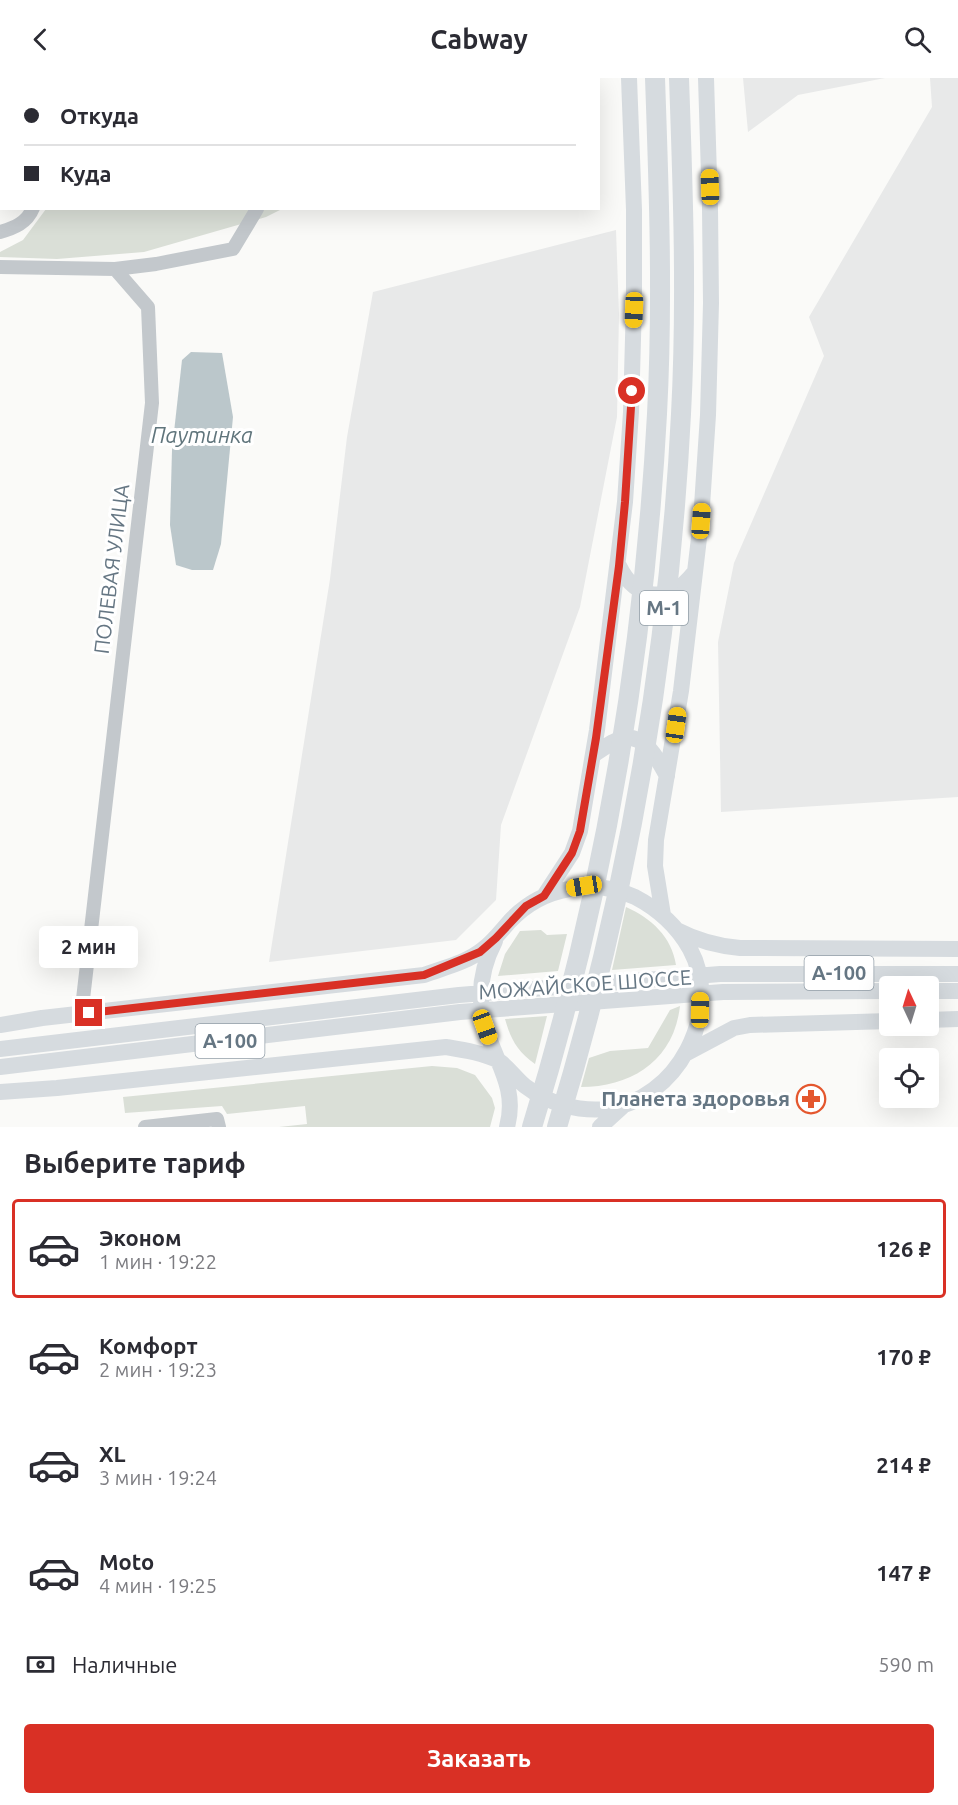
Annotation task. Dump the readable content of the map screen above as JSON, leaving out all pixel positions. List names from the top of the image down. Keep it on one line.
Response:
{"streets":{"highway":["М-1"],"main road":["А-100","МОЖАЙСКОЕ ШОССЕ"],"street":["ПОЛЕВАЯ УЛИЦА"]},"water":["Паутинка"],"places":{"pharmacy":["Планета здоровья"]},"north":"top","page":{"header":"Cabway","banner":["Откуда","Куда"],"bubble":"2 мин","heading":"Выберите тариф","list":[{"name":"Эконом","note":"1 мин · 19:22","value":"126 ₽"},{"name":"Комфорт","note":"2 мин · 19:23","value":"170 ₽"},{"name":"XL","note":"3 мин · 19:24","value":"214 ₽"},{"name":"Moto","note":"4 мин · 19:25","value":"147 ₽"}],"pay":["Наличные","590 m"],"buttons":"Заказать"}}
